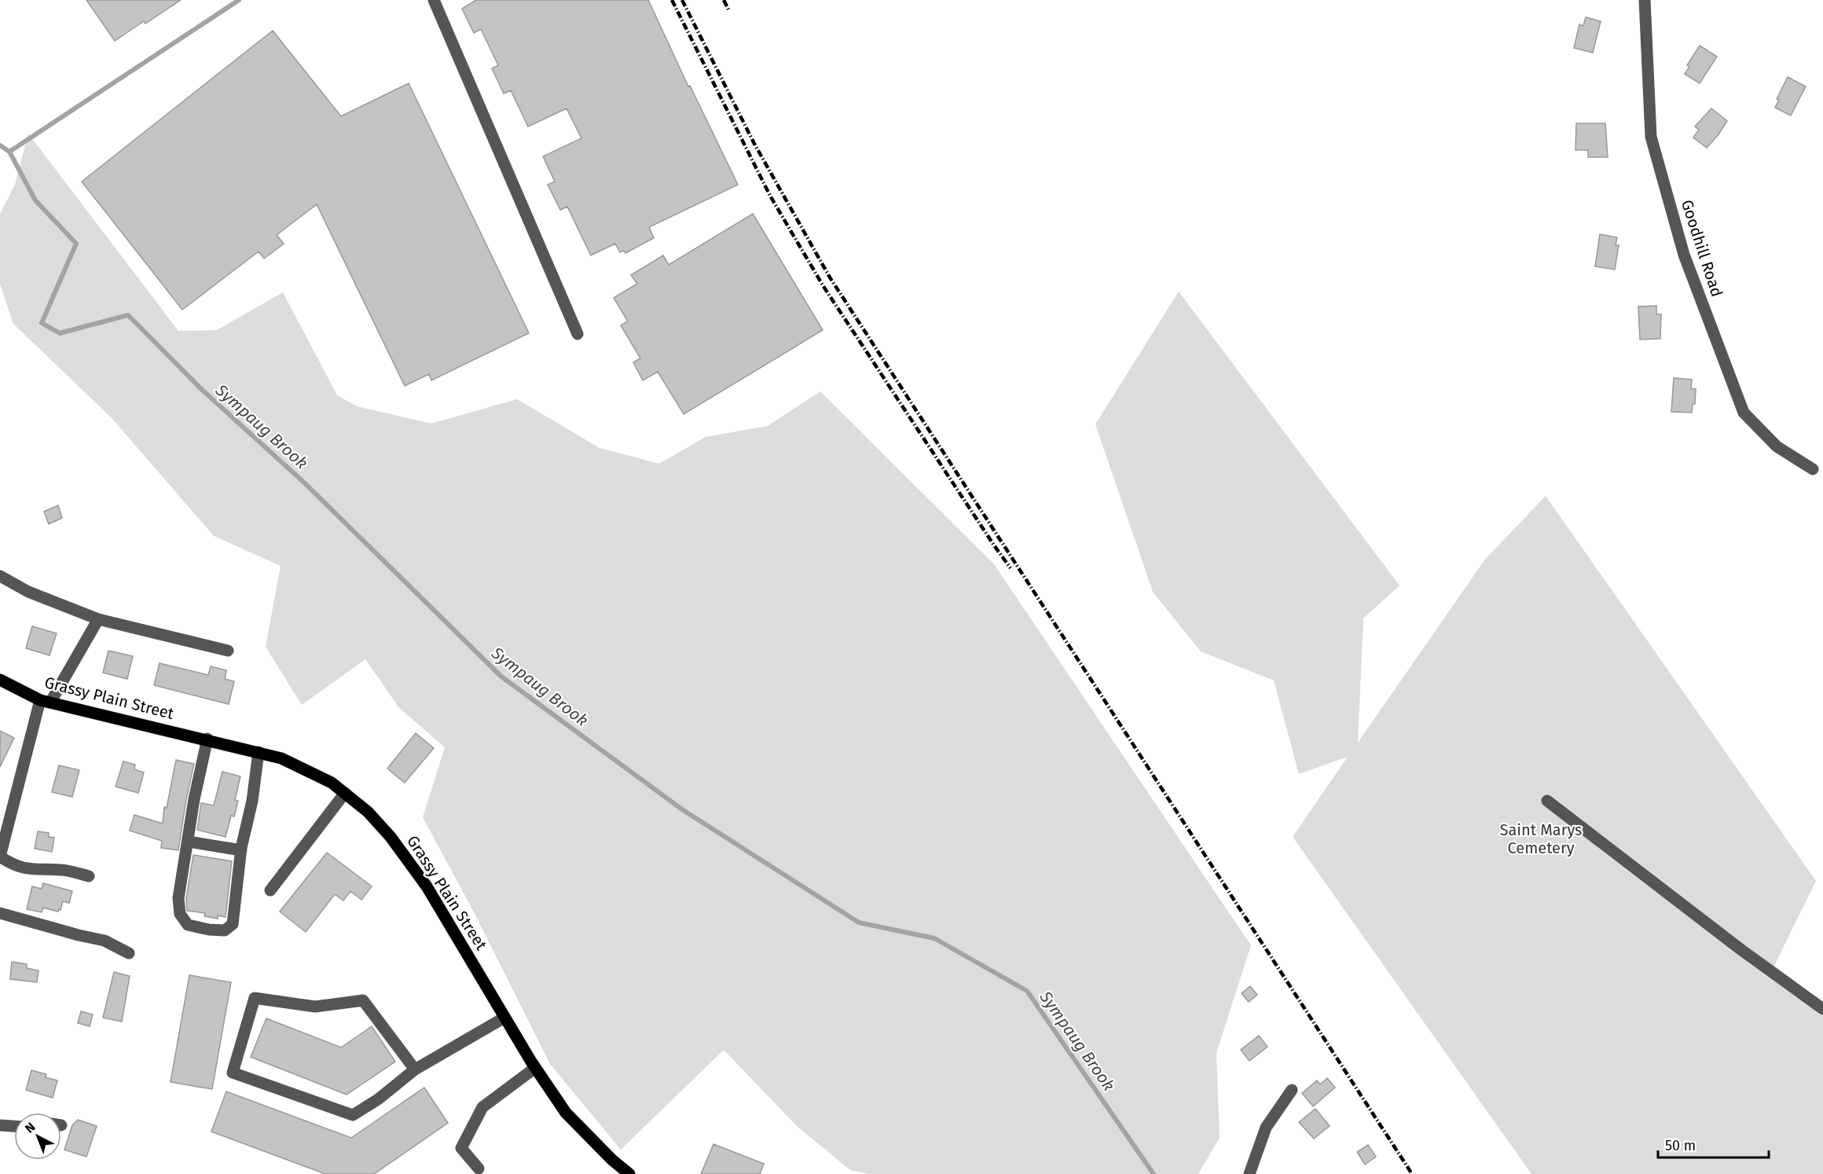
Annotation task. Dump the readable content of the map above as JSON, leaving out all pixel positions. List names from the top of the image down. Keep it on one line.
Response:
{"streets":{"main road":["Grassy Plain Street"],"street":["Goodhill Road"]},"water":["Sympaug Brook"],"parks":["Saint Marys Cemetery"],"scale_bar":"50 m","north":"top left"}
